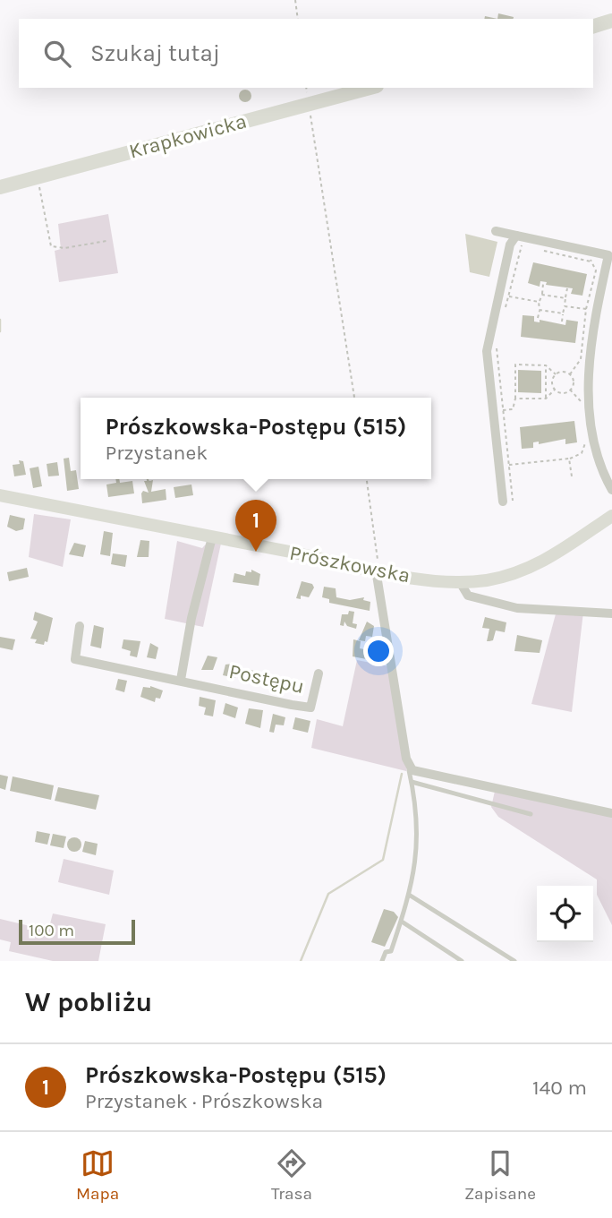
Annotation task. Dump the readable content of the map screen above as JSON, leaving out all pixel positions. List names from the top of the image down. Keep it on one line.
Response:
{"streets":{"main road":["Krapkowicka","Prószkowska"],"street":["Postępu"]},"scale_bar":"100 m","page":{"search":"Szukaj tutaj","popup":["Prószkowska-Postępu (515)","Przystanek"],"pins":"1","scale":"100 m","heading":"W pobliżu","list":[{"mark":"1","name":"Prószkowska-Postępu (515)","note":"Przystanek · Prószkowska","value":"140 m"}],"nav":["Mapa","Trasa","Zapisane"]}}
